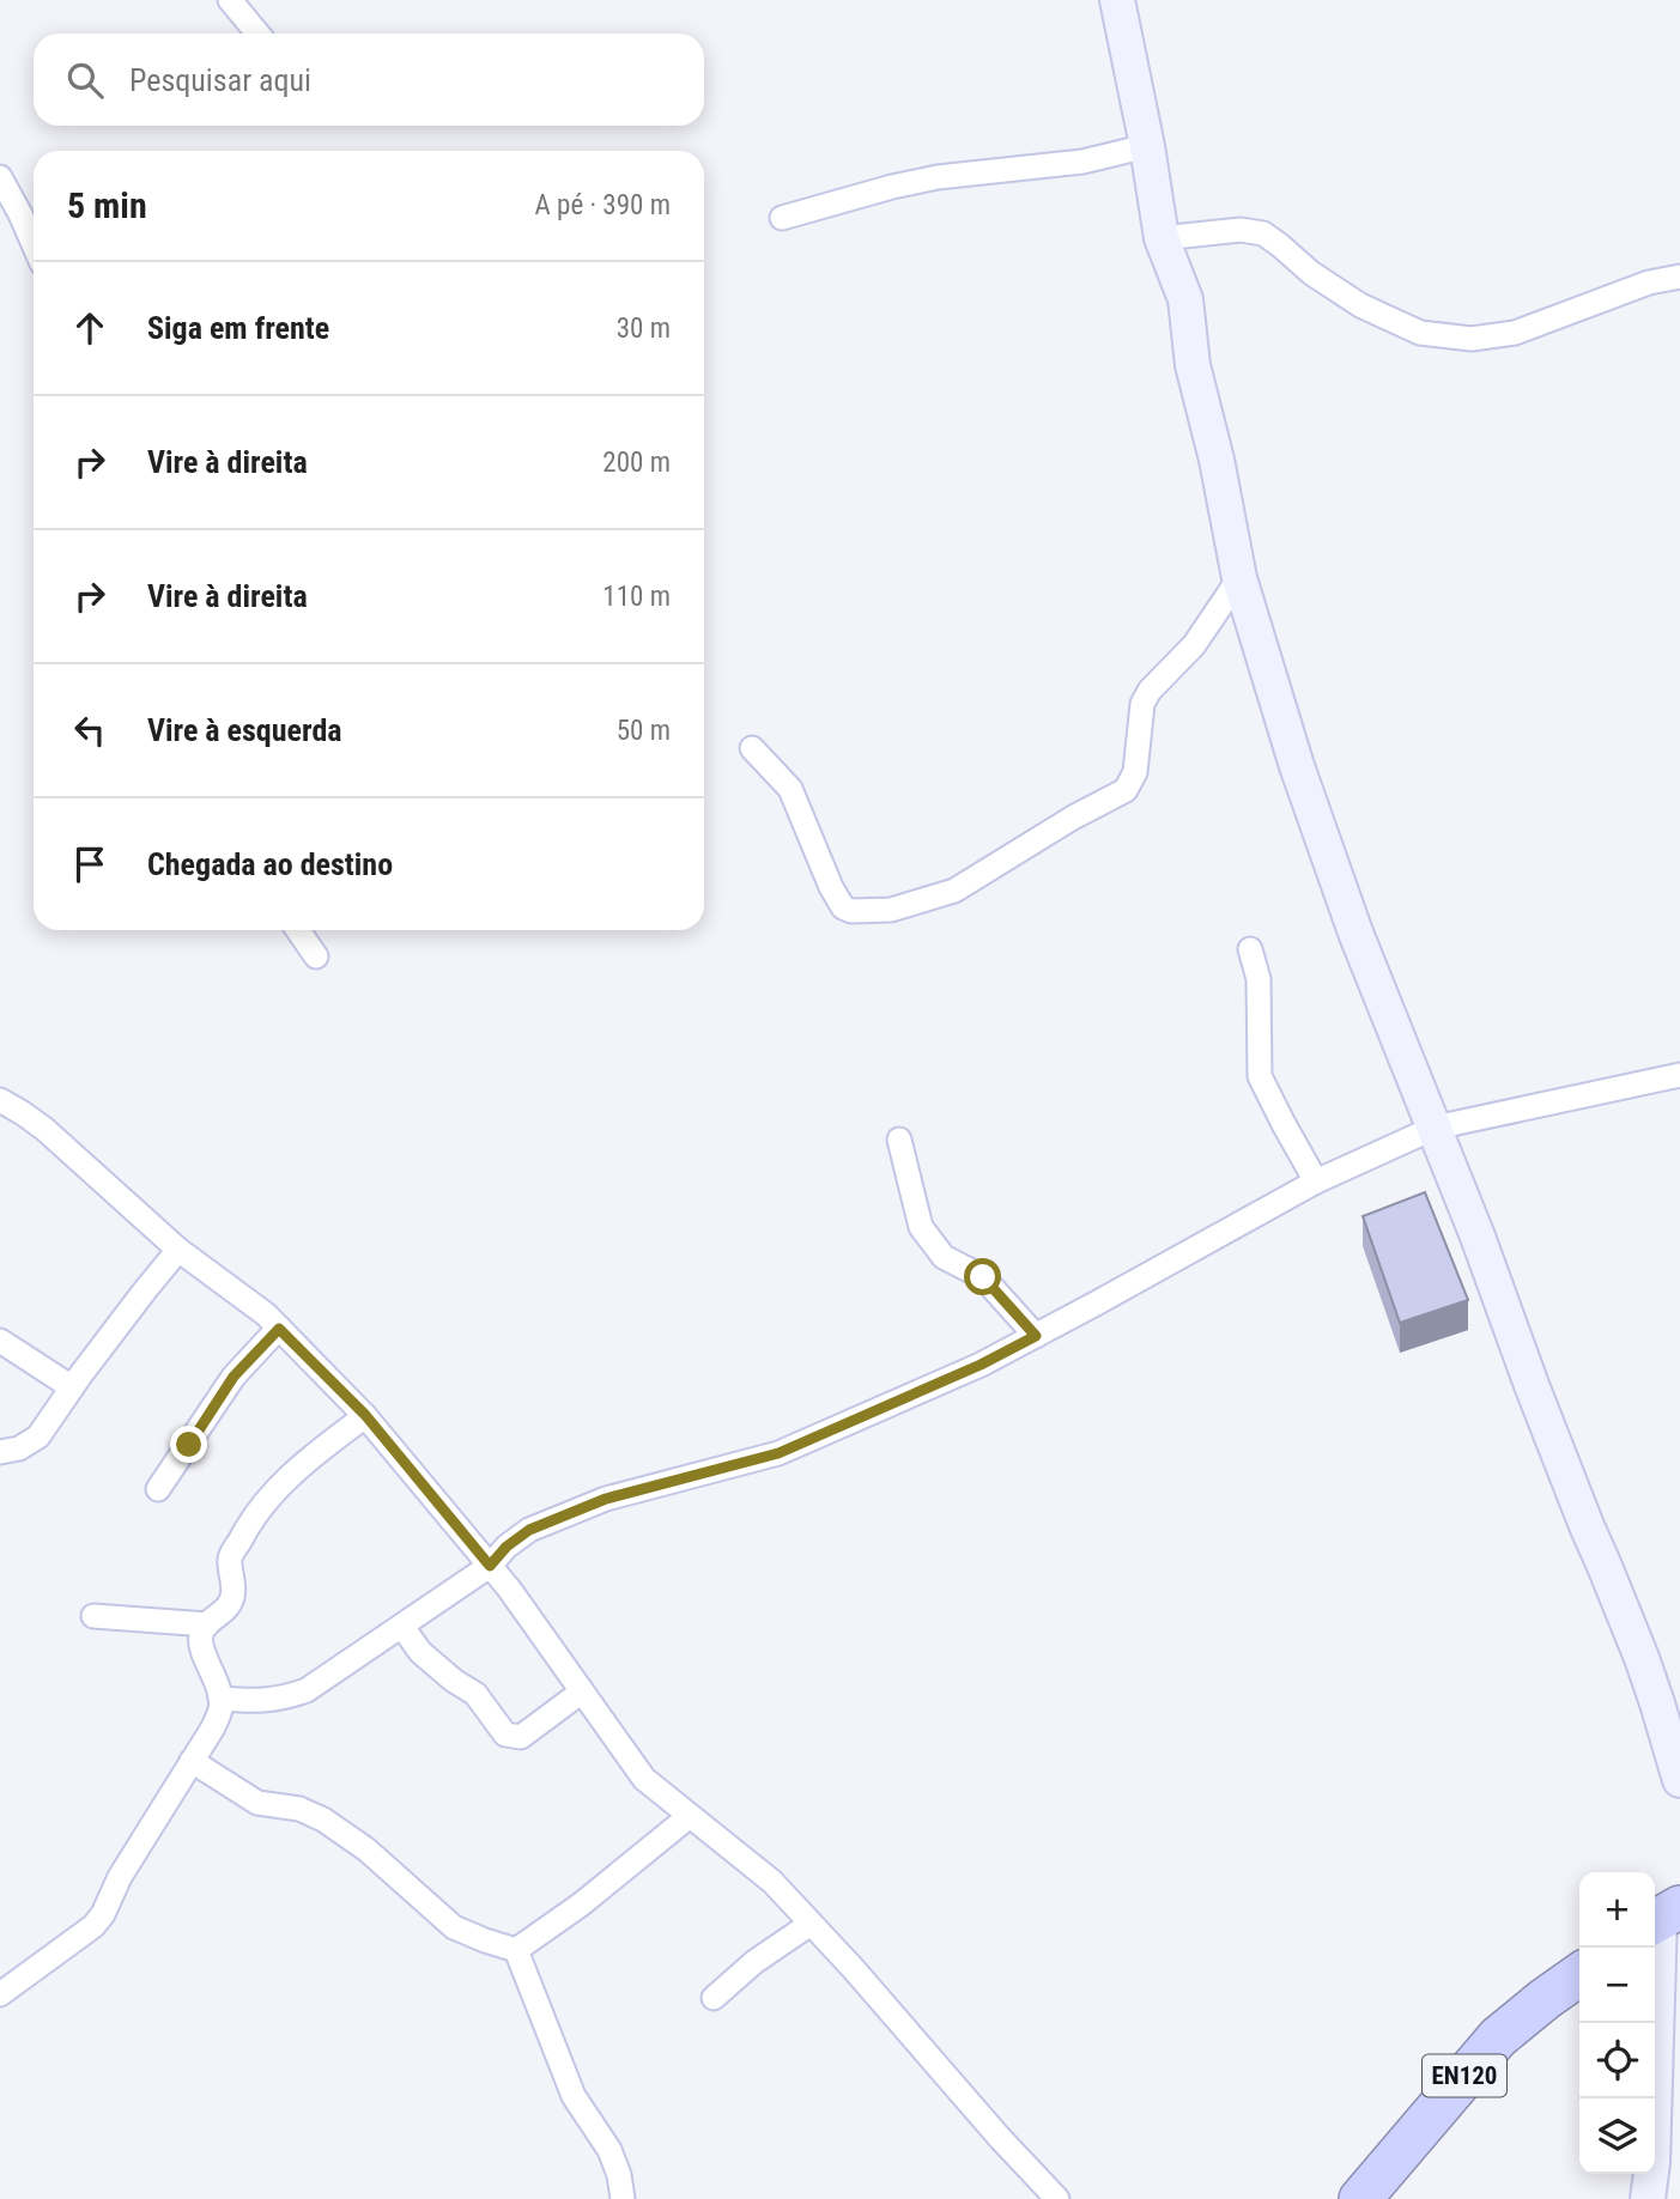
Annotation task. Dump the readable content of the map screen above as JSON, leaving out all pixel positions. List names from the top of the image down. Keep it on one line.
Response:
{"streets":{"highway":["EN120"]},"page":{"search":"Pesquisar aqui","heading":["5 min","A pé · 390 m"],"list":[["Siga em frente","30 m"],["Vire à direita","200 m"],["Vire à direita","110 m"],["Vire à esquerda","50 m"],"Chegada ao destino"],"map_buttons":["+","−"]}}
